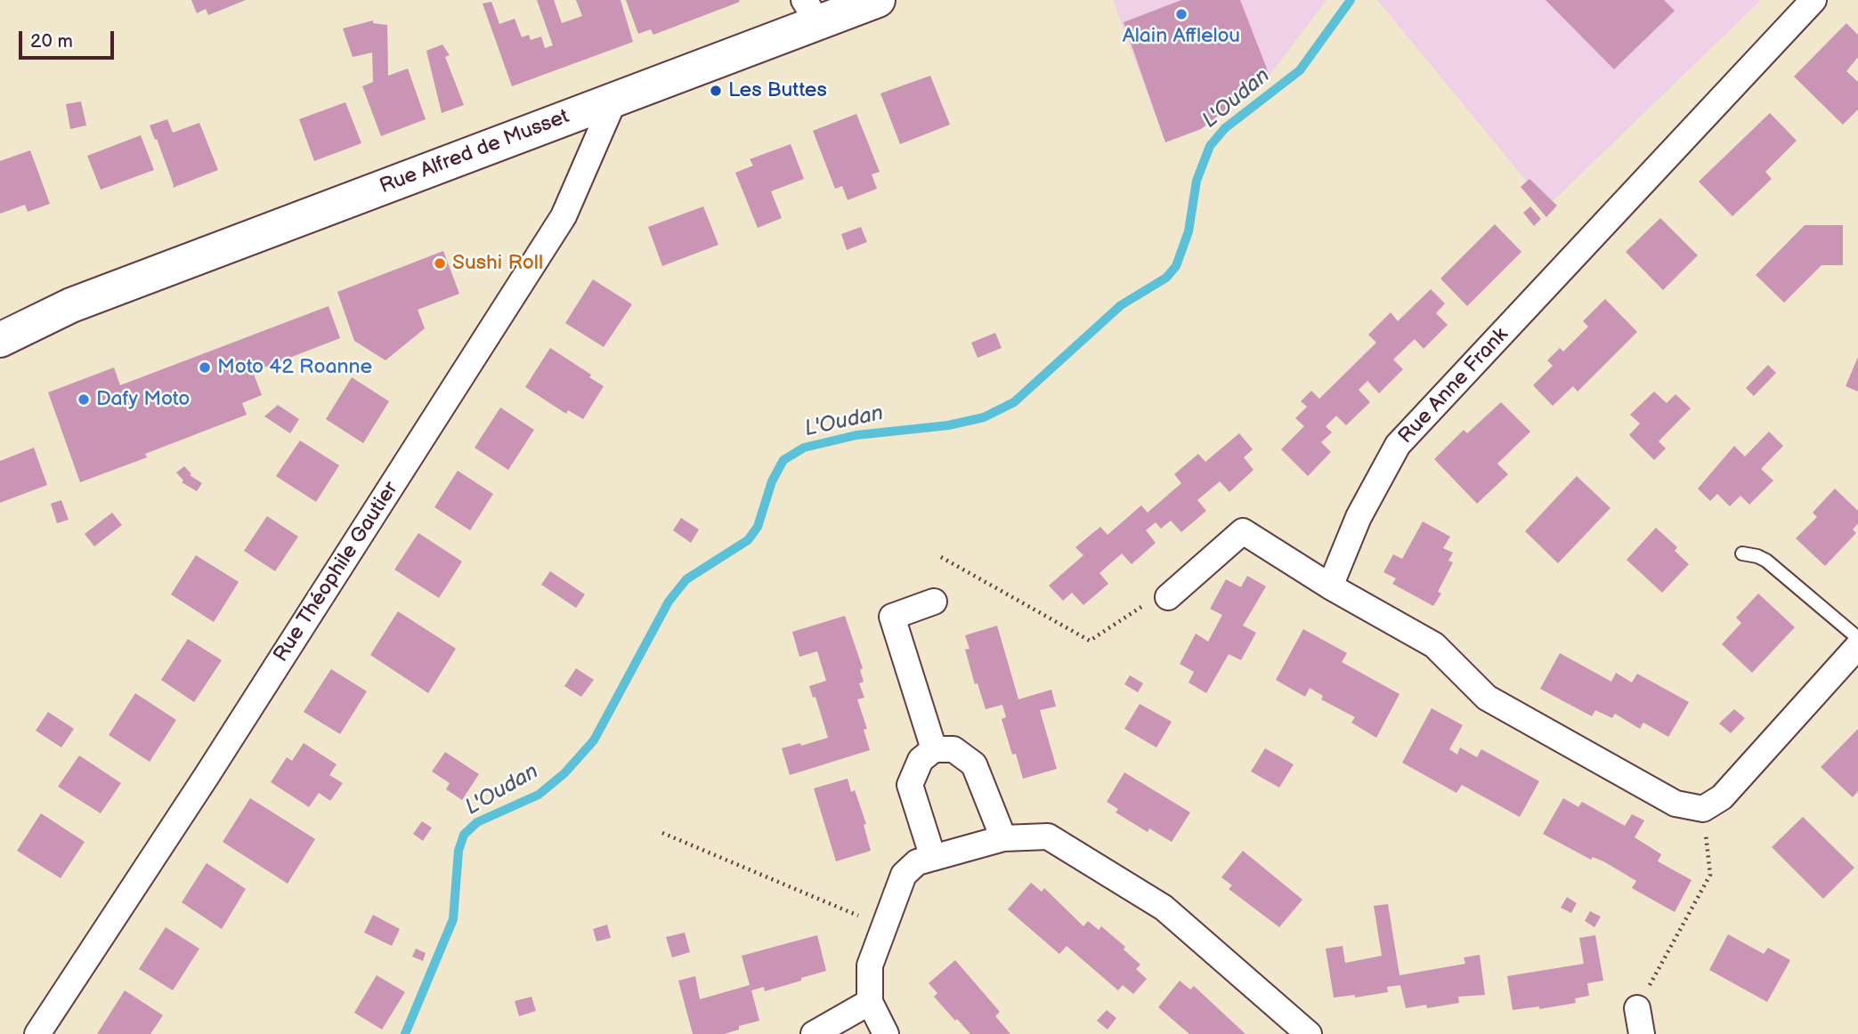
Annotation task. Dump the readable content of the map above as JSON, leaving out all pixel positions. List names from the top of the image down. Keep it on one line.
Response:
{"streets":{"main road":["Rue Alfred de Musset"],"street":["Rue Anne Frank","Rue Théophile Gautier"]},"crossings":[["Rue Alfred de Musset","Rue Théophile Gautier"]],"water":["L'Oudan"],"places":["Alain Afflelou","Les Buttes","Sushi Roll","Moto 42 Roanne","Dafy Moto"],"scale_bar":"20 m"}
